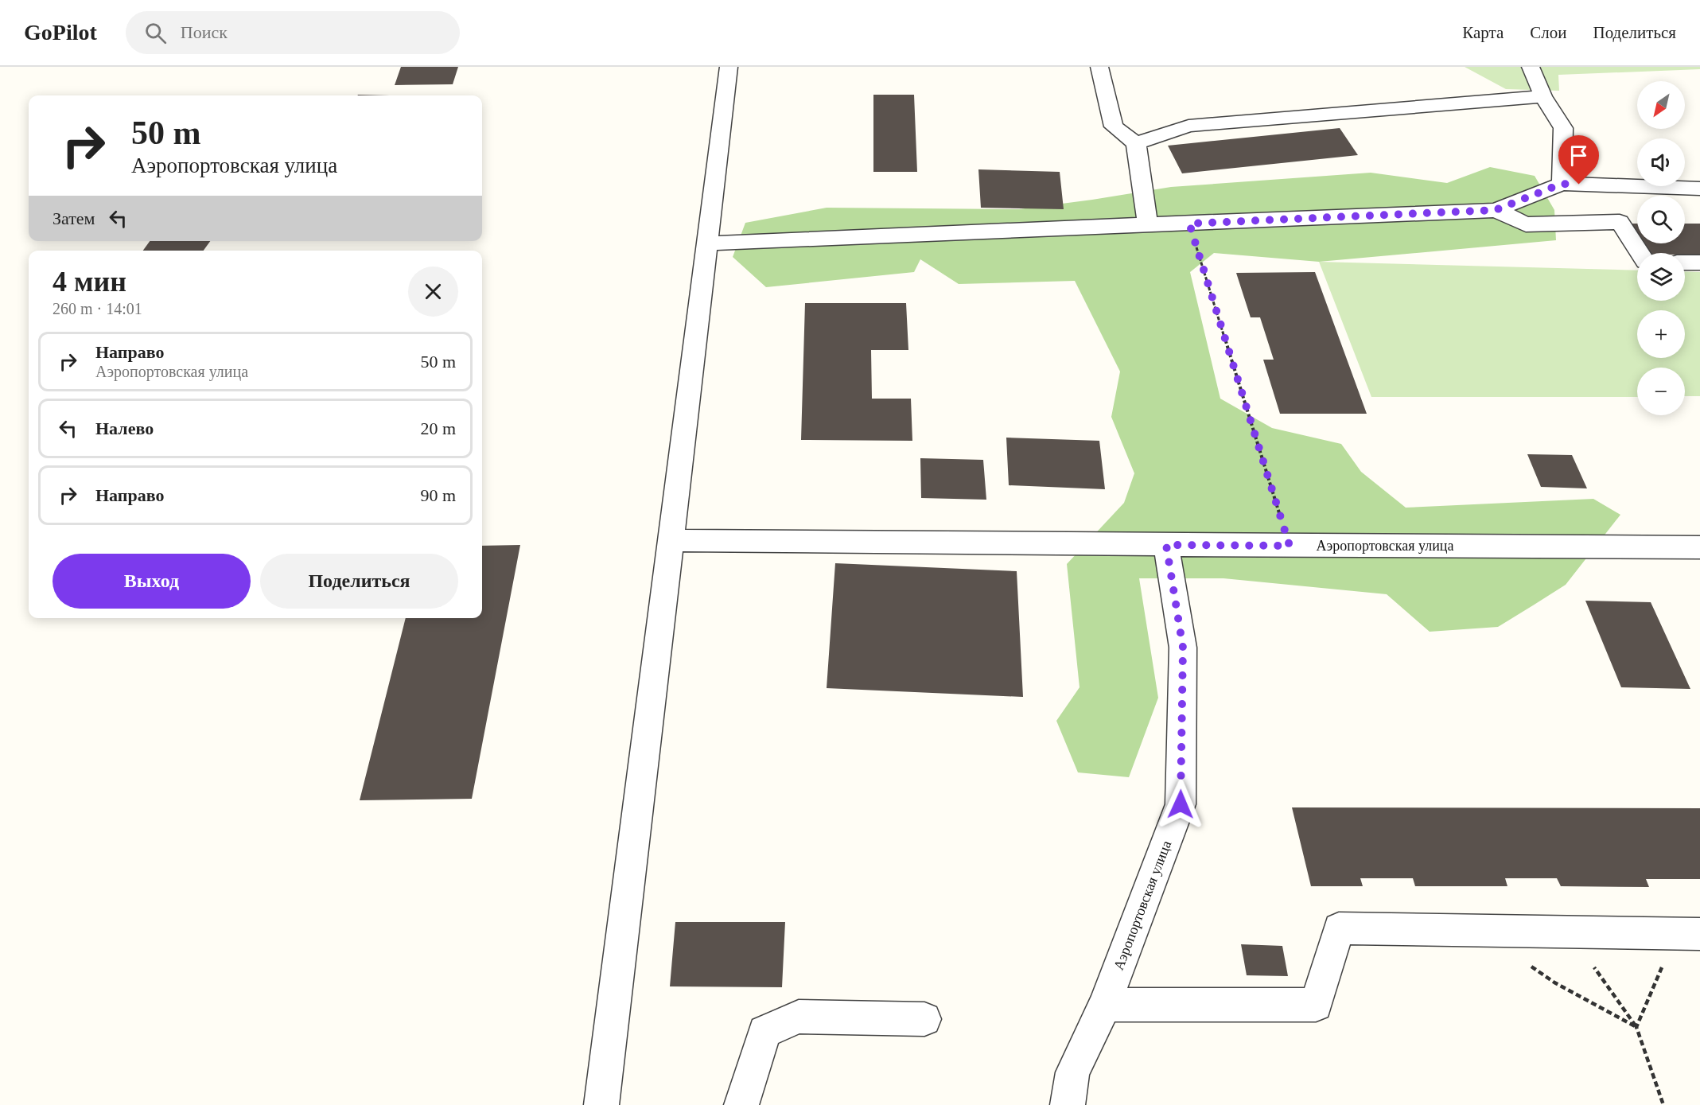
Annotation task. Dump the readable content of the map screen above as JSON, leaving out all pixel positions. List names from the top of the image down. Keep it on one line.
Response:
{"streets":{"street":["Аэропортовская улица"]},"north":"bottom left","page":{"header":"GoPilot","search":"Поиск","nav":["Карта","Слои","Поделиться"],"map_buttons":["+","−"],"turn":["50 m","Аэропортовская улица"],"then":"Затем","heading":["4 мин","260 m · 14:01"],"list":[{"name":"Направо","note":"Аэропортовская улица","value":"50 m"},{"name":"Налево","value":"20 m"},{"name":"Направо","value":"90 m"}],"buttons":["Выход","Поделиться"]}}
